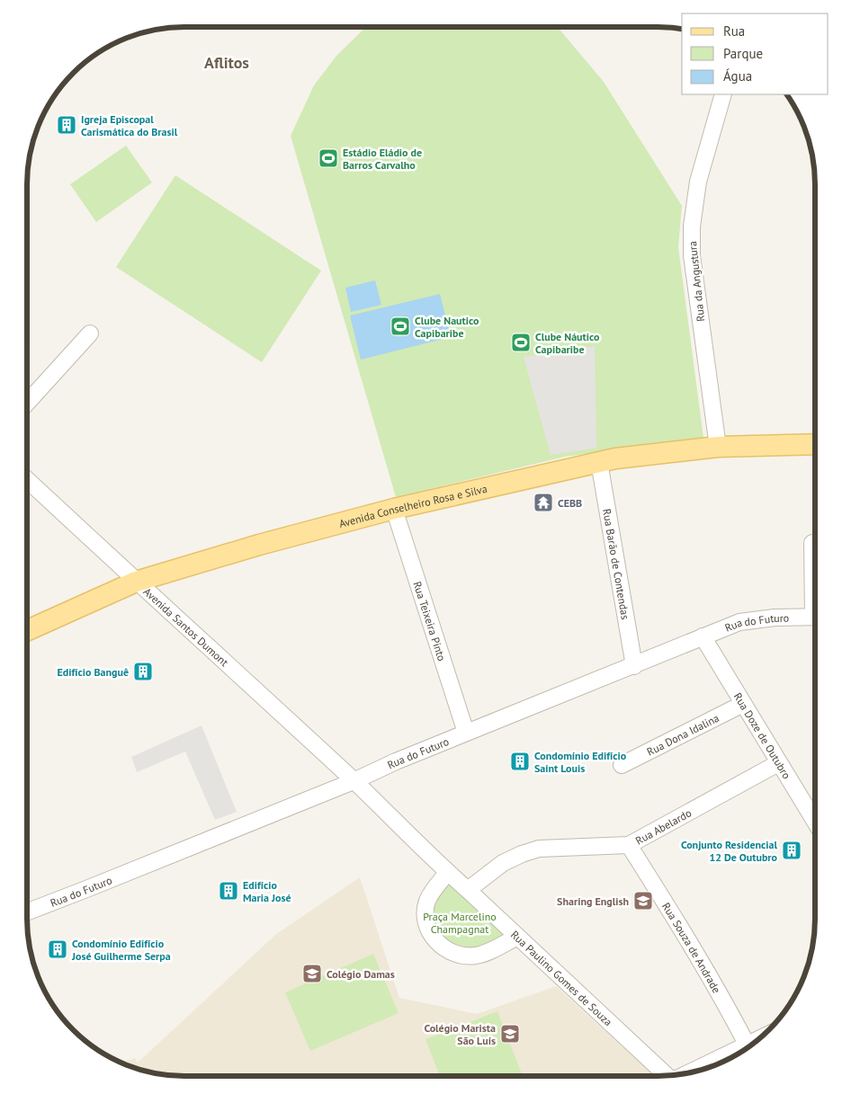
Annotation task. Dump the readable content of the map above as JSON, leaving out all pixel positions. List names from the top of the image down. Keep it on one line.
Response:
{"streets":{"main road":["Avenida Conselheiro Rosa e Silva"],"street":["Rua da Angustura","Rua Barão de Contendas","Rua Teixeira Pinto","Rua do Futuro","Avenida Santos Dumont","Rua Dona Idalina","Rua Doze de Outubro","Rua Abelardo","Rua Souza de Andrade","Rua Paulino Gomes de Souza"]},"crossings":[["Rua da Angustura","Avenida Conselheiro Rosa e Silva"],["Avenida Conselheiro Rosa e Silva","Rua Barão de Contendas"],["Avenida Conselheiro Rosa e Silva","Rua Teixeira Pinto"],["Avenida Conselheiro Rosa e Silva","Avenida Santos Dumont"],["Rua Barão de Contendas","Rua do Futuro"],["Rua Teixeira Pinto","Rua do Futuro"],["Rua do Futuro","Avenida Santos Dumont"],["Rua do Futuro","Rua Doze de Outubro"],["Rua do Futuro","Rua Paulino Gomes de Souza"],["Avenida Santos Dumont","Rua Paulino Gomes de Souza"],["Rua Dona Idalina","Rua Doze de Outubro"],["Rua Doze de Outubro","Rua Abelardo"],["Rua Abelardo","Rua Souza de Andrade"],["Rua Abelardo","Rua Paulino Gomes de Souza"]],"districts":["Aflitos"],"parks":["Praça Marcelino Champagnat"],"places":{"building":["Igreja Episcopal Carismática do Brasil","Edifício Banguê","Condomínio Edifício Saint Louis","Conjunto Residencial 12 De Outubro","Edifício Maria José","Condomínio Edifício José Guilherme Serpa"],"sports":["Estádio Eládio de Barros Carvalho","Clube Nautico Capibaribe","Clube Náutico Capibaribe"],"temple":["CEBB"],"school or university":["Sharing English","Colégio Damas","Colégio Marista São Luís"]},"legend":["Rua","Parque","Água"]}
